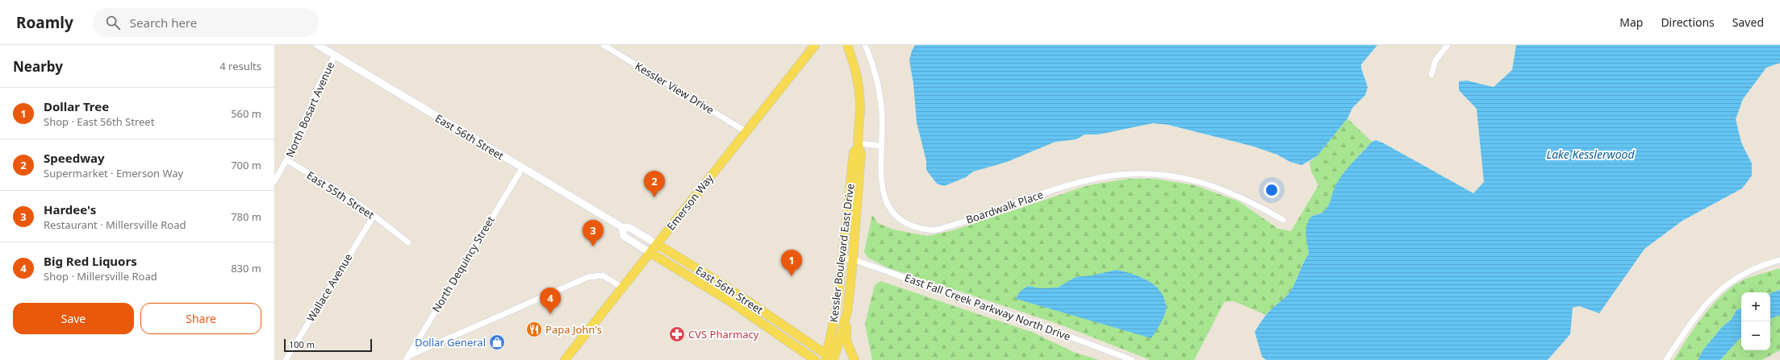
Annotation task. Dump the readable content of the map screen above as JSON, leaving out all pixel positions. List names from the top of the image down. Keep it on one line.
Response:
{"streets":{"main road":["East 56th Street","Emerson Way","Kessler Boulevard East Drive"],"street":["Kessler View Drive","North Bosart Avenue","East 55th Street","Boardwalk Place","North Dequincy Street","Wallace Avenue","East Fall Creek Parkway North Drive"]},"crossings":[["Kessler View Drive","Emerson Way"],["North Bosart Avenue","East 56th Street"],["North Bosart Avenue","East 55th Street"],["East 56th Street","Emerson Way"],["East 56th Street","Kessler Boulevard East Drive"],["East 56th Street","North Dequincy Street"],["East 55th Street","Wallace Avenue"],["Kessler Boulevard East Drive","East Fall Creek Parkway North Drive"]],"water":["Lake Kesslerwood"],"places":{"restaurant":["Papa John's"],"pharmacy":["CVS Pharmacy"],"shop":["Dollar General"]},"scale_bar":"100 m","page":{"header":"Roamly","search":"Search here","nav":["Map","Directions","Saved"],"heading":["Nearby","4 results"],"list":[{"mark":"1","name":"Dollar Tree","note":"Shop · East 56th Street","value":"560 m"},{"mark":"2","name":"Speedway","note":"Supermarket · Emerson Way","value":"700 m"},{"mark":"3","name":"Hardee's","note":"Restaurant · Millersville Road","value":"780 m"},{"mark":"4","name":"Big Red Liquors","note":"Shop · Millersville Road","value":"830 m"}],"pins":["2","3","1","4"],"map_buttons":["+","−"],"buttons":["Save","Share"],"scale":"100 m"}}
